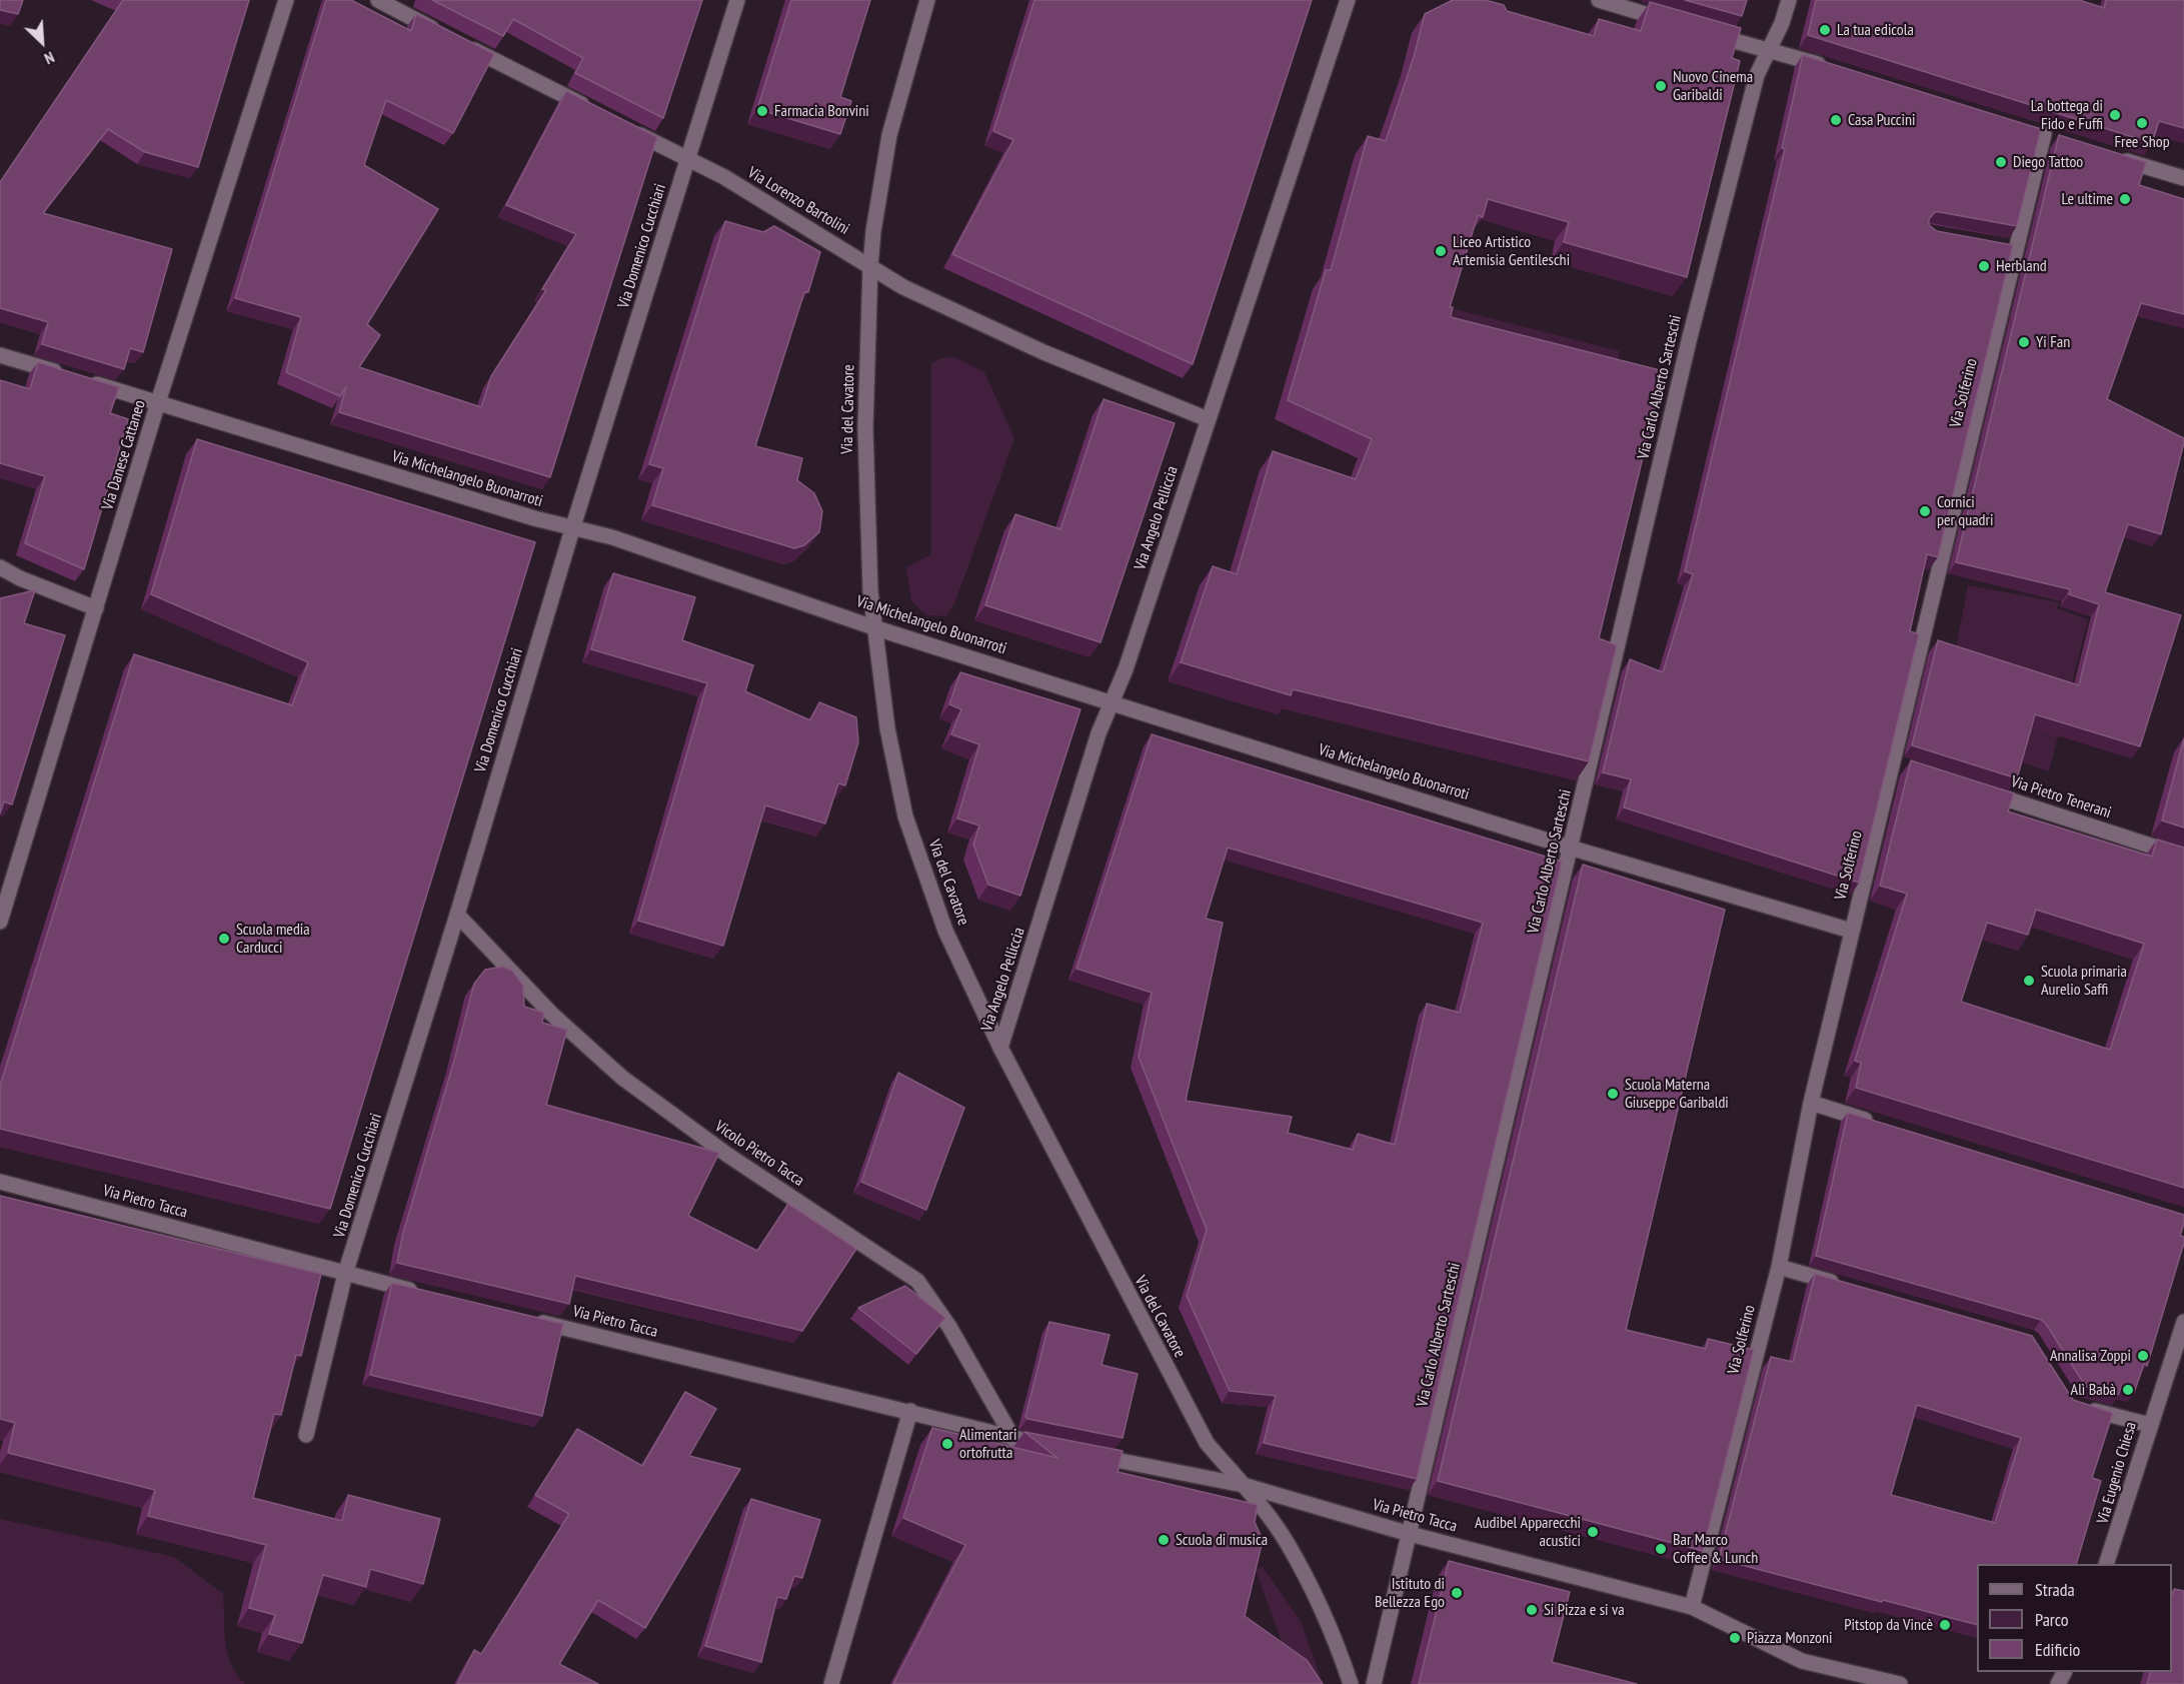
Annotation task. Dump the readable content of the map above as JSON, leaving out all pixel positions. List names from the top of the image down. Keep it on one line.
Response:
{"streets":{"street":["Via Lorenzo Bartolini","Via Domenico Cucchiari","Via Carlo Alberto Sarteschi","Via Solferino","Via del Cavatore","Via Danese Cattaneo","Via Michelangelo Buonarroti","Via Angelo Pelliccia","Via Pietro Tenerani","Vicolo Pietro Tacca","Via Pietro Tacca","Via Eugenio Chiesa"]},"crossings":[["Via Lorenzo Bartolini","Via Domenico Cucchiari"],["Via Lorenzo Bartolini","Via del Cavatore"],["Via Lorenzo Bartolini","Via Angelo Pelliccia"],["Via Domenico Cucchiari","Via Michelangelo Buonarroti"],["Via Domenico Cucchiari","Vicolo Pietro Tacca"],["Via Domenico Cucchiari","Via Pietro Tacca"],["Via Carlo Alberto Sarteschi","Via Michelangelo Buonarroti"],["Via Carlo Alberto Sarteschi","Via Pietro Tacca"],["Via Solferino","Via Michelangelo Buonarroti"],["Via Solferino","Via Pietro Tacca"],["Via del Cavatore","Via Michelangelo Buonarroti"],["Via del Cavatore","Via Angelo Pelliccia"],["Via del Cavatore","Via Pietro Tacca"],["Via Danese Cattaneo","Via Michelangelo Buonarroti"],["Via Michelangelo Buonarroti","Via Angelo Pelliccia"],["Vicolo Pietro Tacca","Via Pietro Tacca"]],"places":["La tua edicola","Nuovo Cinema Garibaldi","Farmacia Bonvini","La bottega di Fido e Fuffi","Casa Puccini","Free Shop","Diego Tattoo","Le ultime","Liceo Artistico Artemisia Gentileschi","Herbland","Yi Fan","Cornici per quadri","Scuola media Carducci","Scuola primaria Aurelio Saffi","Scuola Materna Giuseppe Garibaldi","Annalisa Zoppi","Alì Babà","Alimentari ortofrutta","Audibel Apparecchi acustici","Scuola di musica","Bar Marco Coffee & Lunch","Istituto di Bellezza Ego","Si Pizza e si va","Pitstop da Vincè","Piazza Monzoni"],"legend":["Strada","Parco","Edificio"],"north":"bottom right"}
